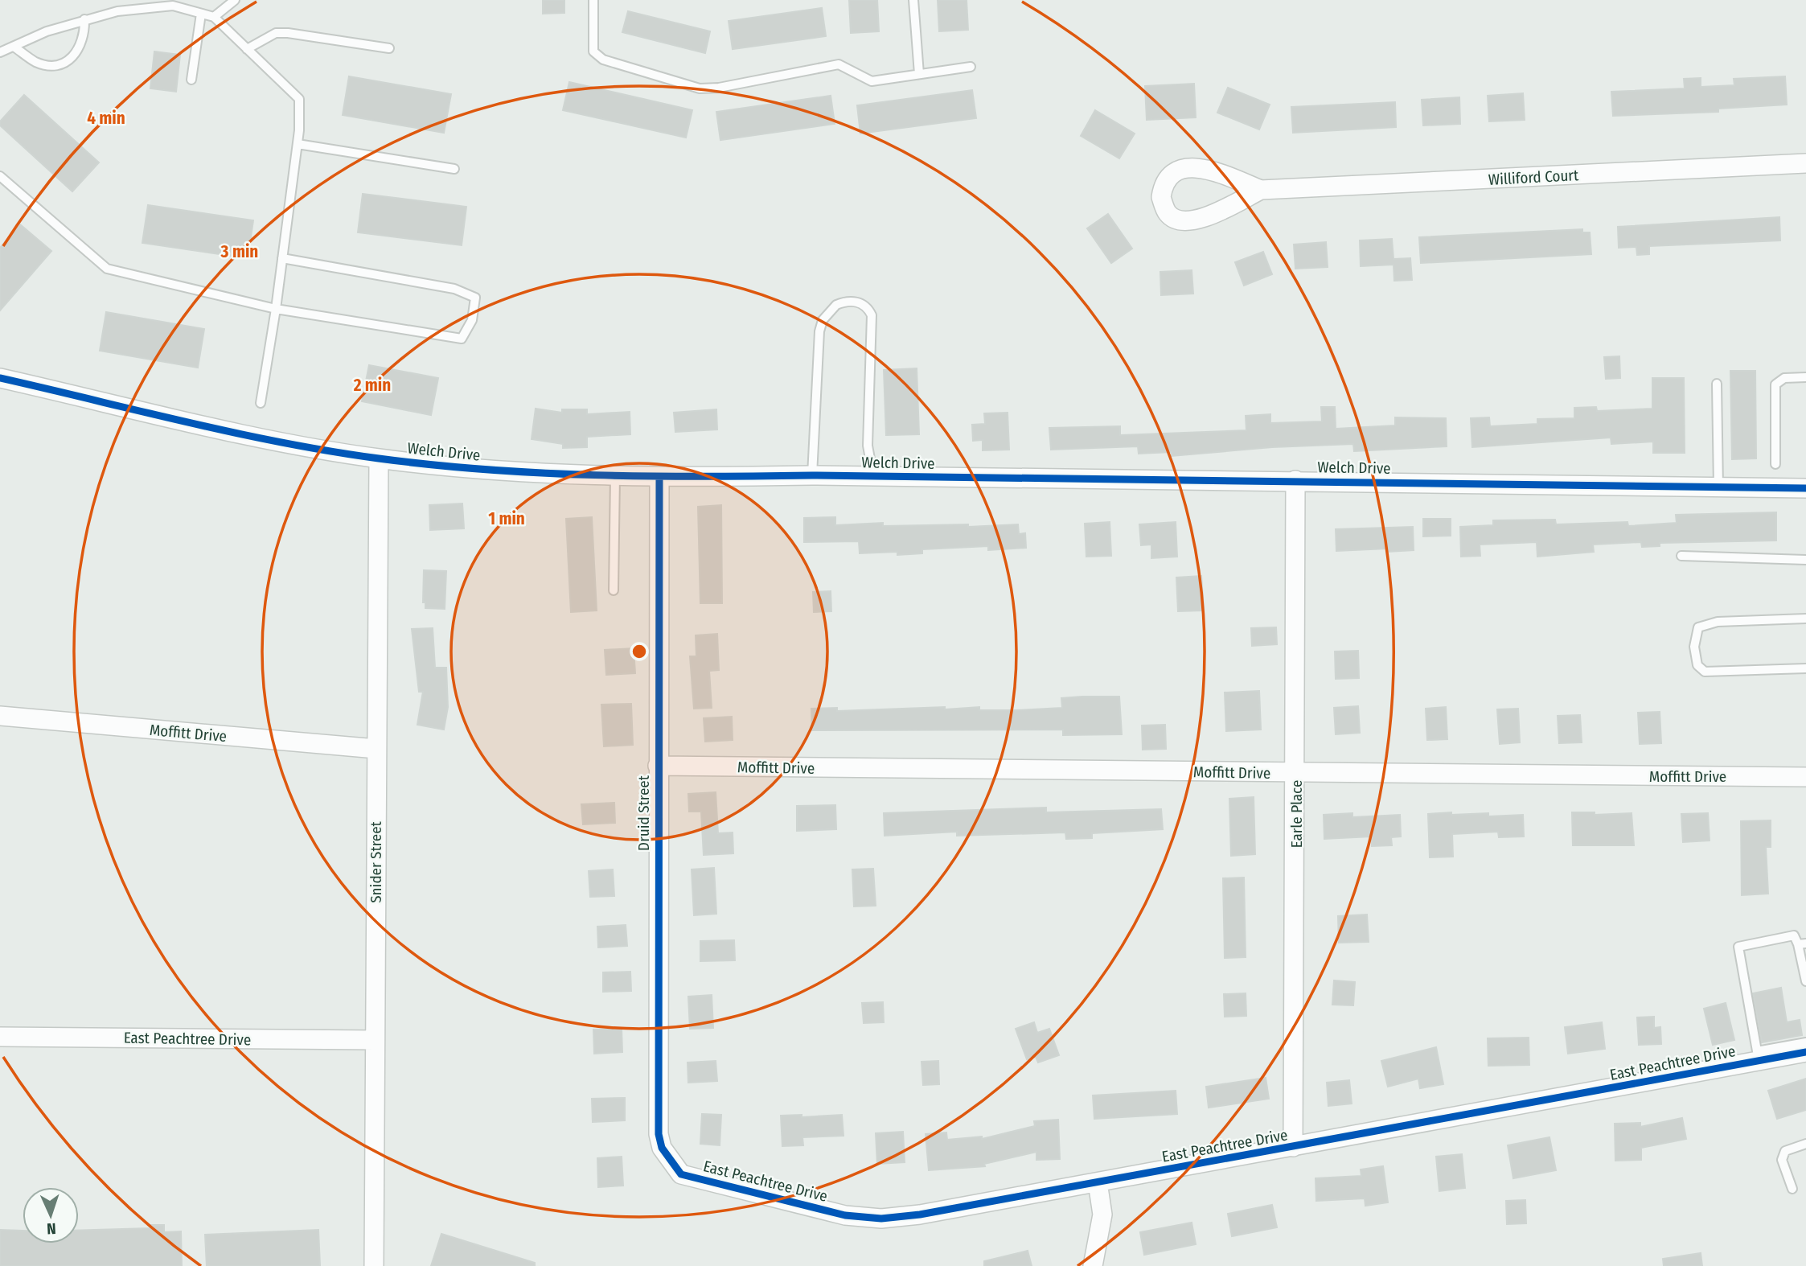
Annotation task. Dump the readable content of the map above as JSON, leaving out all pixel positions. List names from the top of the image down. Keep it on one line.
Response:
{"streets":{"street":["Williford Court","Welch Drive","Moffitt Drive","Druid Street","Earle Place","Snider Street","East Peachtree Drive"]},"crossings":[["Welch Drive","Druid Street"],["Welch Drive","Earle Place"],["Welch Drive","Snider Street"],["Moffitt Drive","Druid Street"],["Moffitt Drive","Earle Place"],["Moffitt Drive","Snider Street"],["Druid Street","East Peachtree Drive"],["Earle Place","East Peachtree Drive"],["Snider Street","East Peachtree Drive"]],"north":"bottom","rings":["4 min","3 min","2 min","1 min"]}
